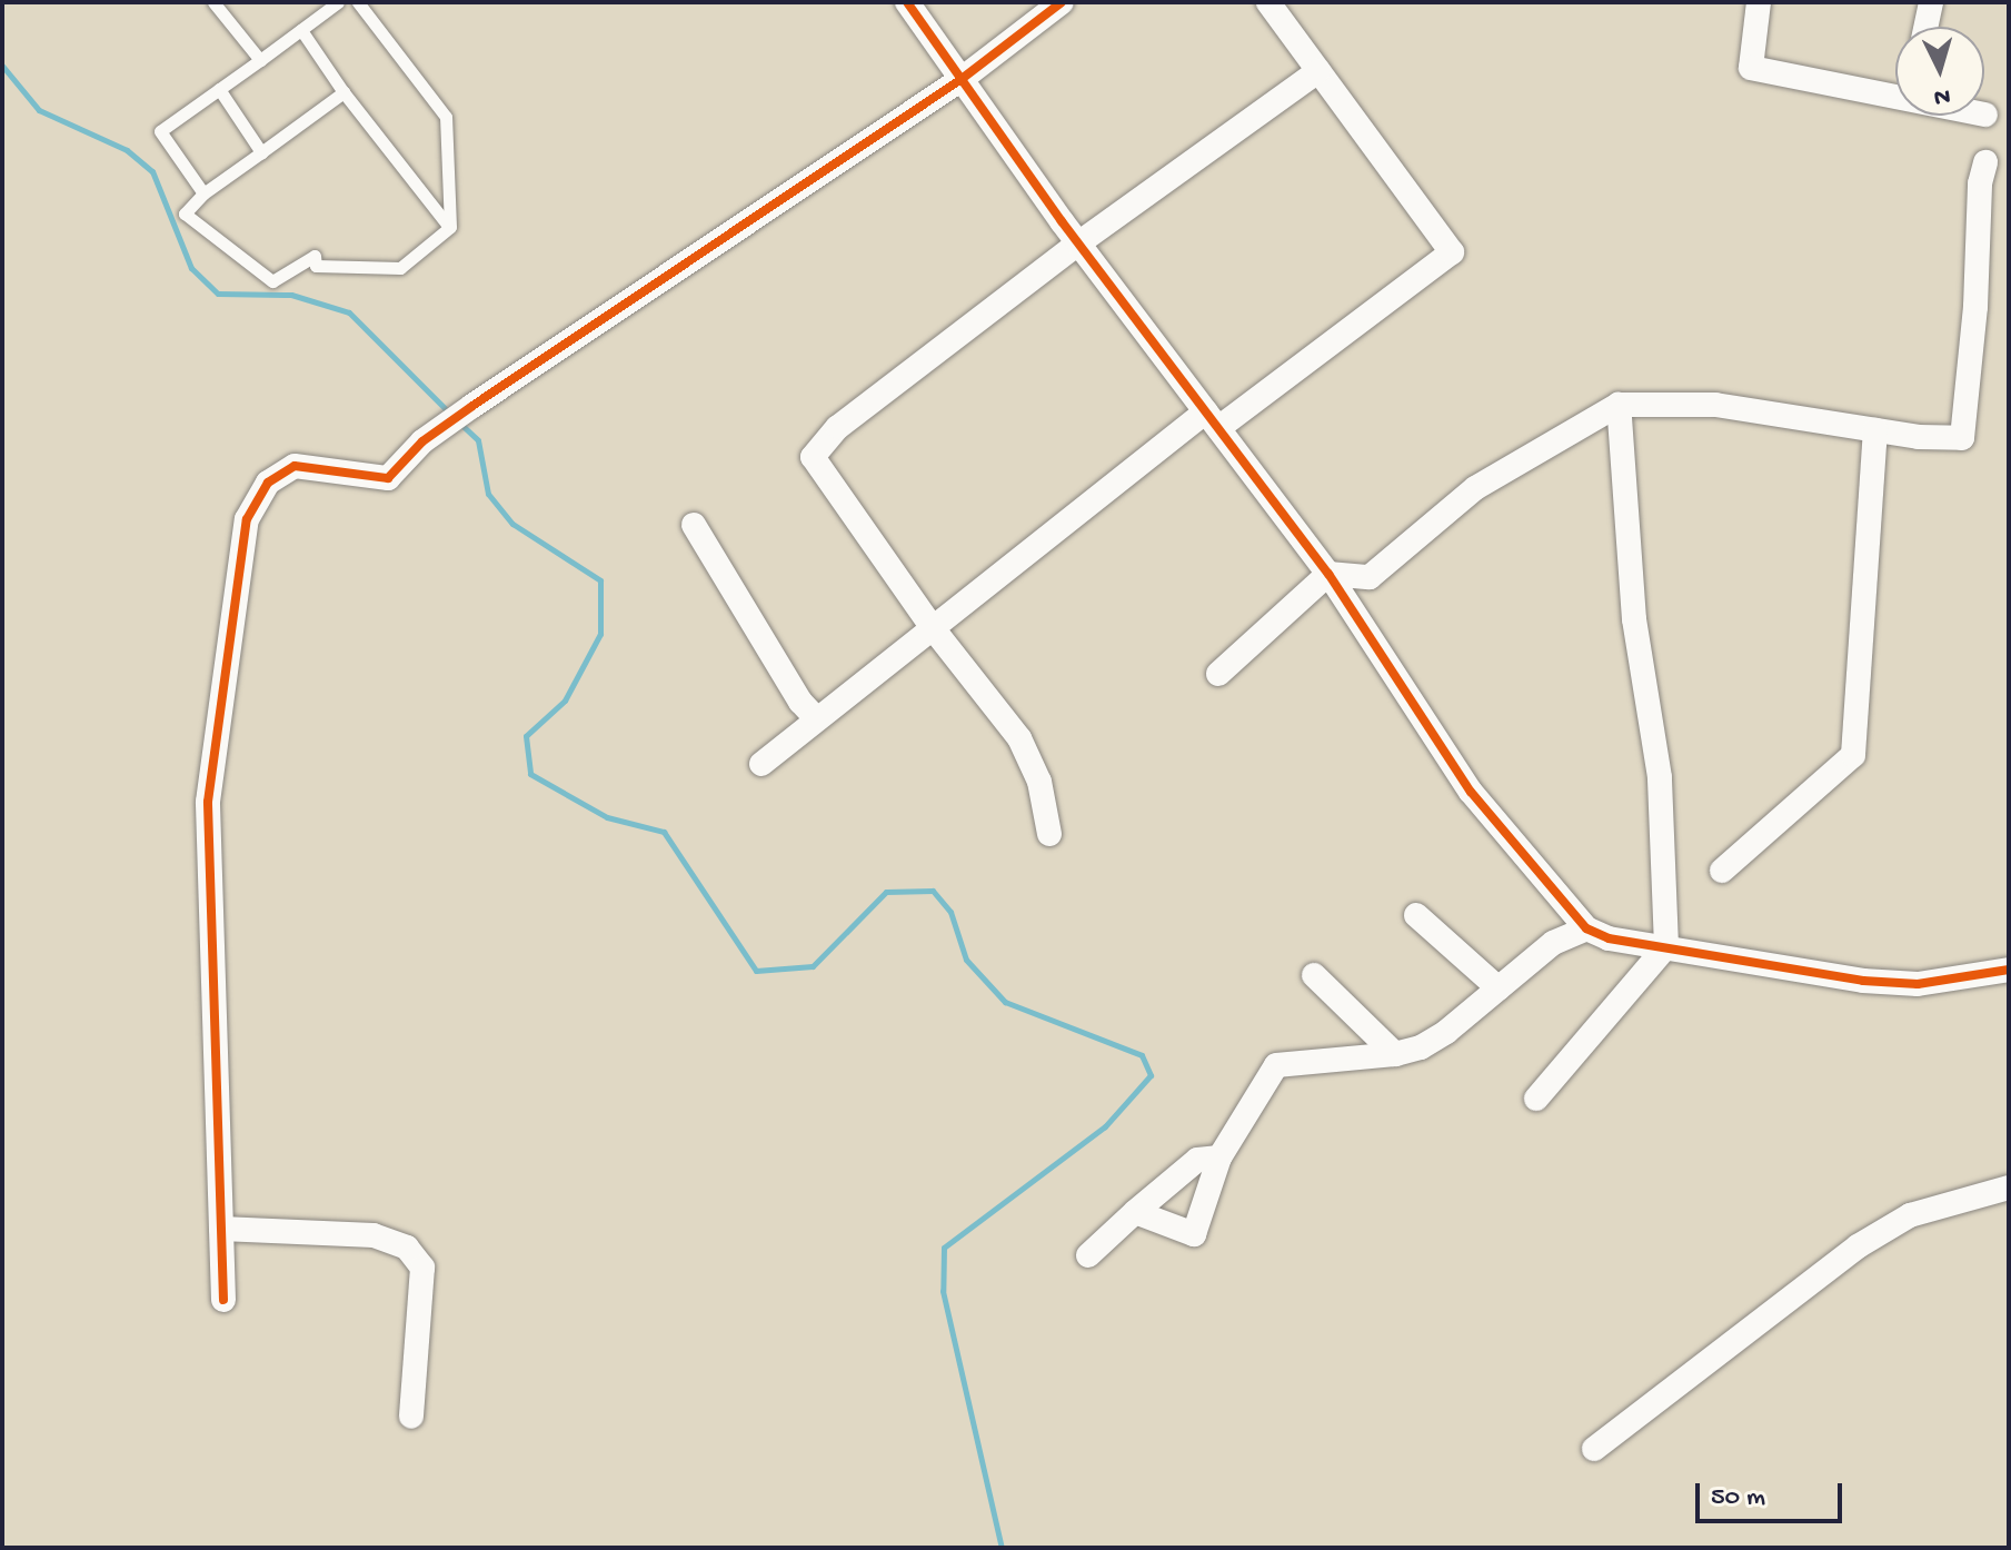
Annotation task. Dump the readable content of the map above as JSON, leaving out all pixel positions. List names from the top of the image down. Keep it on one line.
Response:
{"scale_bar":"50 m","north":"bottom"}
